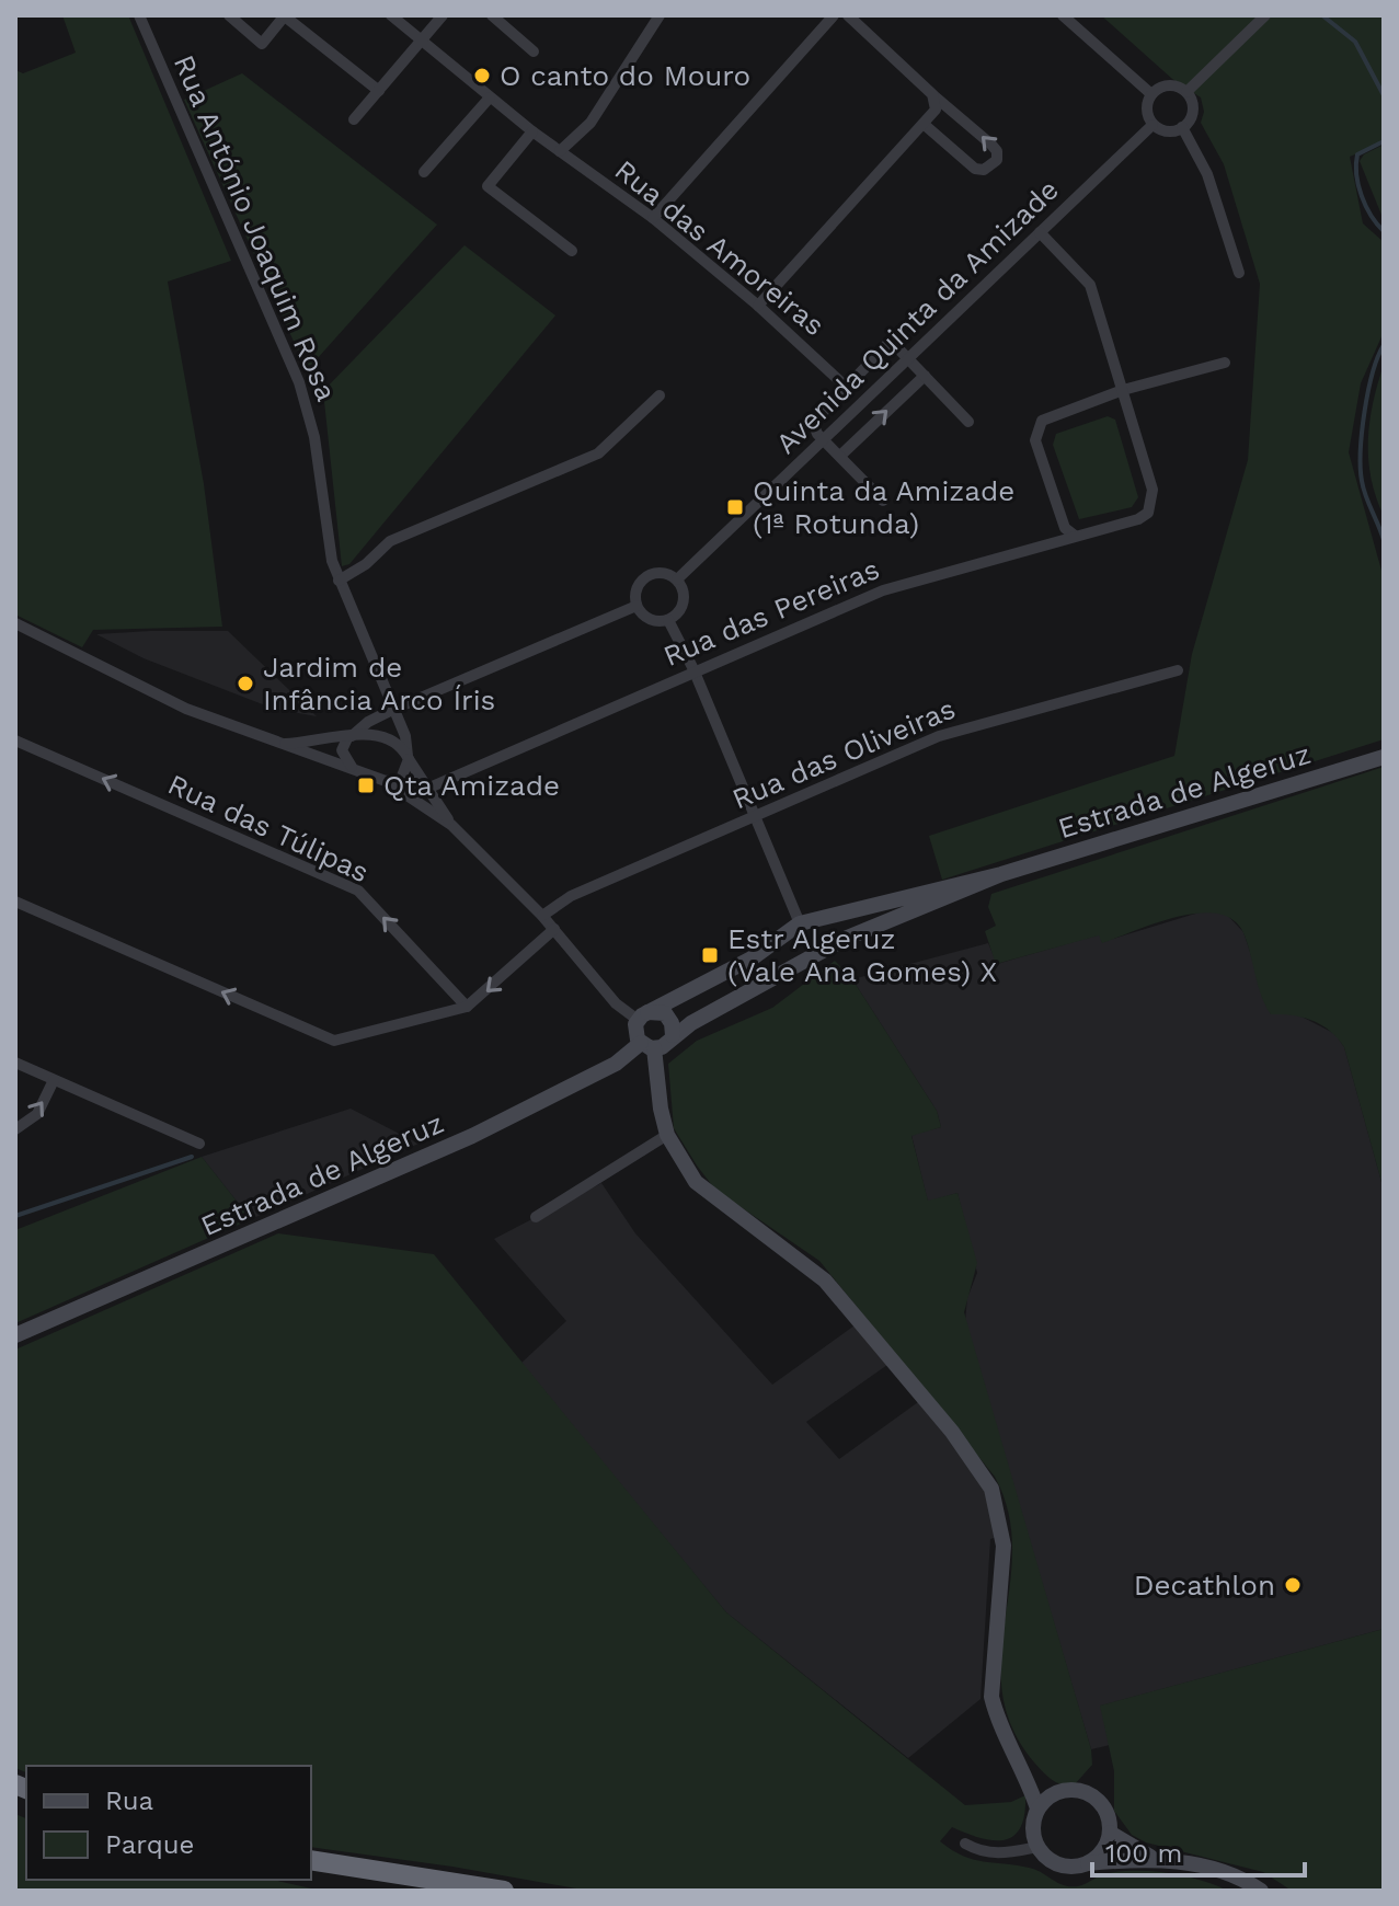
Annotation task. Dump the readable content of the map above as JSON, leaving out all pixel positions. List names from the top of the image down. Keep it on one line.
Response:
{"streets":{"main road":["Estrada de Algeruz"],"street":["Rua António Joaquim Rosa","Rua das Amoreiras","Avenida Quinta da Amizade","Rua das Pereiras","Rua das Oliveiras","Rua das Túlipas"]},"crossings":[["Avenida Quinta da Amizade","Rua das Pereiras"]],"one_way":["Rua das Túlipas"],"places":{"other":["O canto do Mouro","Jardim de Infância Arco Íris","Decathlon"],"transit":["Quinta da Amizade (1ª Rotunda)","Qta Amizade","Estr Algeruz (Vale Ana Gomes) X"]},"legend":["Rua","Parque"],"scale_bar":"100 m"}
